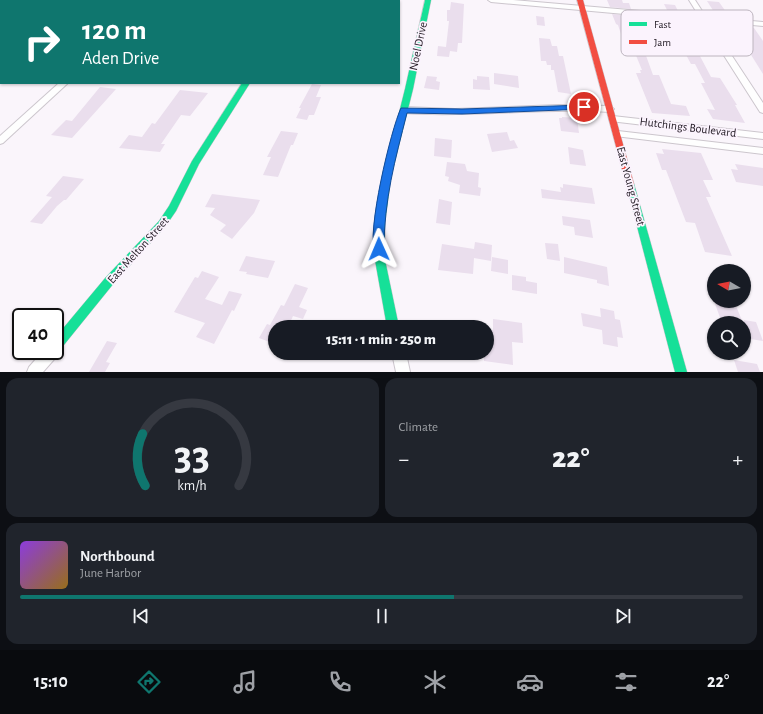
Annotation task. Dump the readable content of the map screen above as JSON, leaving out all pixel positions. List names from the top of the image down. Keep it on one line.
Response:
{"streets":{"street":["Noel Drive","Hutchings Boulevard","East Young Street","East Melton Street"]},"crossings":[["Hutchings Boulevard","East Young Street"]],"legend":["Fast","Jam"],"north":"left","page":{"turn":["120 m","Aden Drive"],"limit":"40","trip":"15:11 · 1 min · 250 m","tile":"Climate","heat":["−","22°","+"],"song":["Northbound","June Harbor"],"tabs":["15:10","22°"],"gauge":["33","km/h"]}}
